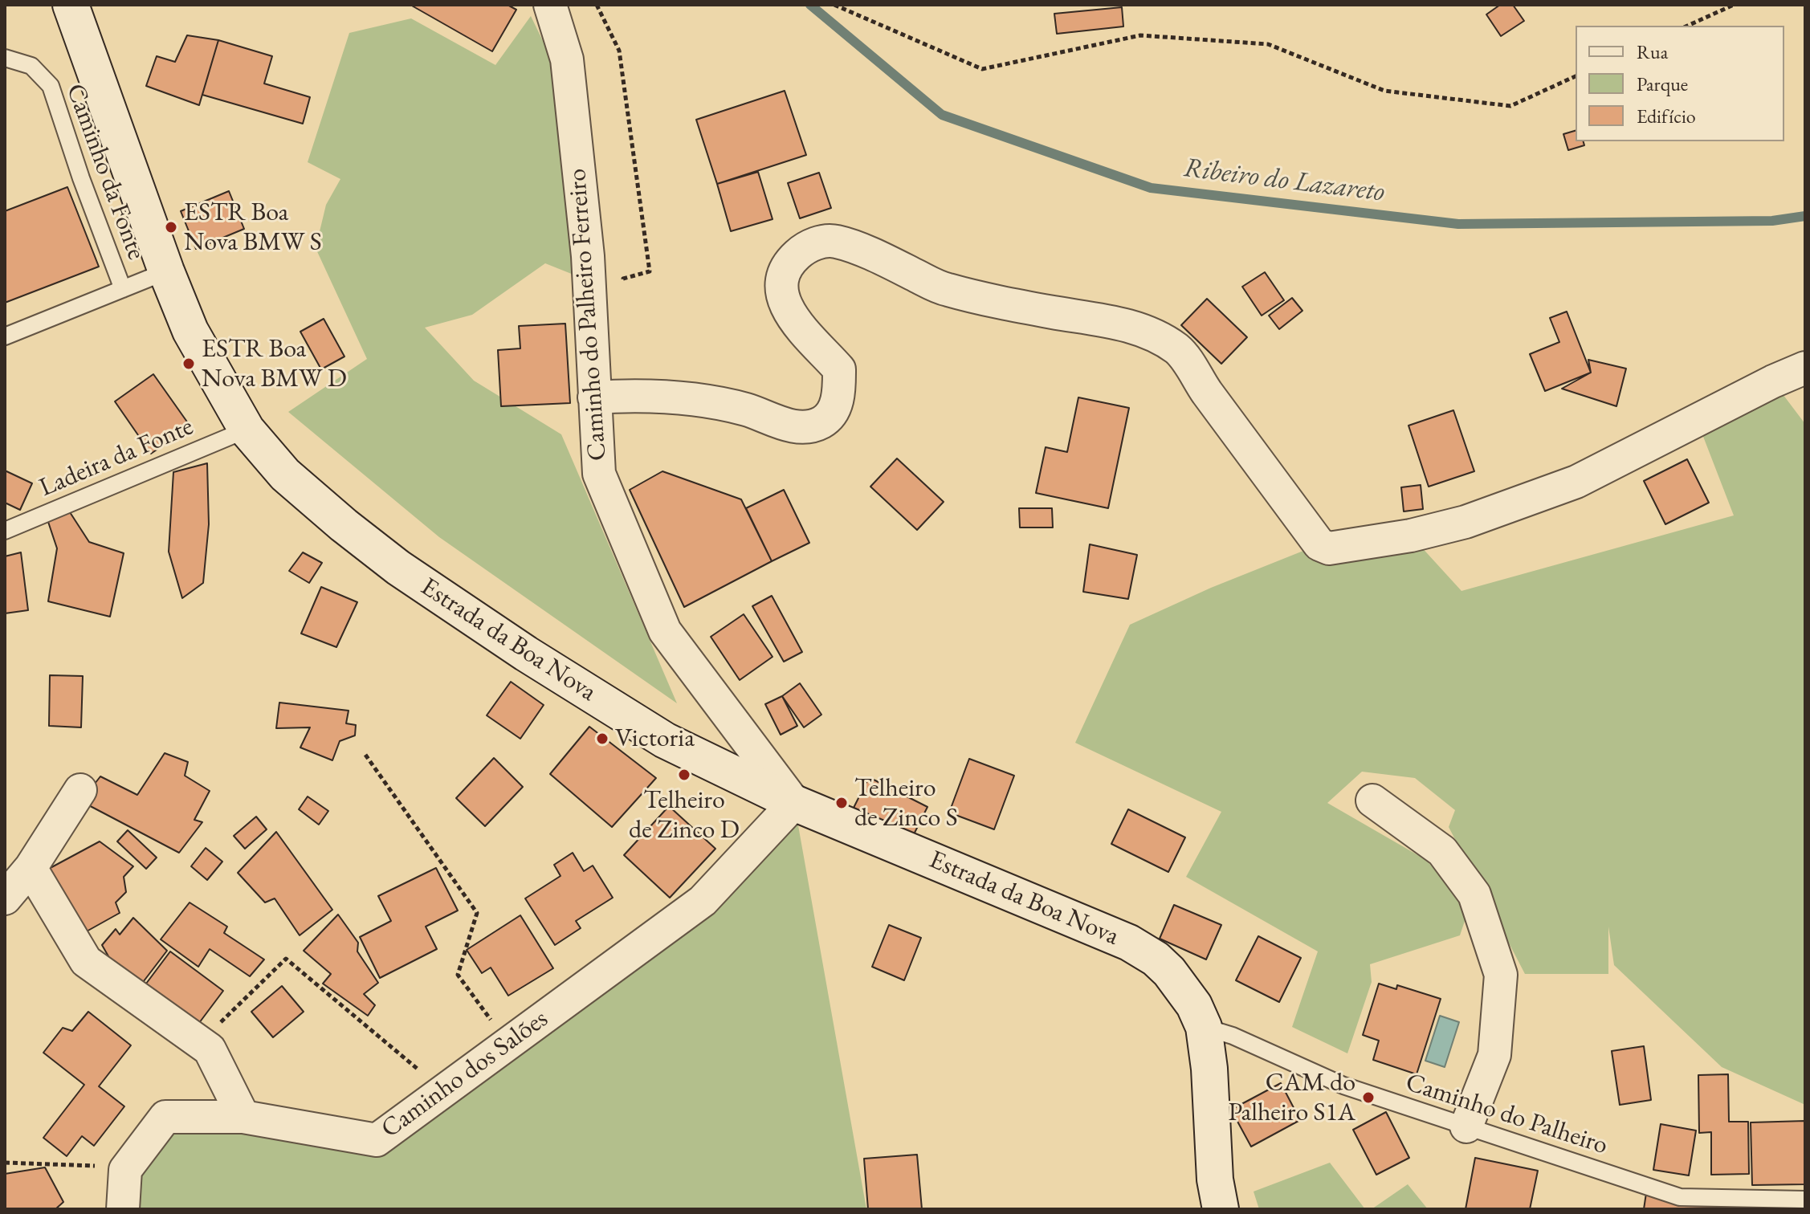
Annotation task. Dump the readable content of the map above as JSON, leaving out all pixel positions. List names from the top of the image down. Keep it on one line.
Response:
{"streets":{"main road":["Estrada da Boa Nova"],"street":["Caminho do Palheiro Ferreiro","Caminho dos Salões"],"lane":["Caminho da Fonte","Ladeira da Fonte","Caminho do Palheiro"]},"crossings":[["Caminho do Palheiro Ferreiro","Estrada da Boa Nova"],["Caminho do Palheiro Ferreiro","Caminho dos Salões"],["Ladeira da Fonte","Estrada da Boa Nova"],["Estrada da Boa Nova","Caminho dos Salões"],["Estrada da Boa Nova","Caminho do Palheiro"]],"water":["Ribeiro do Lazareto"],"places":["ESTR Boa Nova BMW S","ESTR Boa Nova BMW D","Victoria","Telheiro de Zinco D","Telheiro de Zinco S","CAM do Palheiro S1A"],"legend":["Rua","Parque","Edifício"]}
